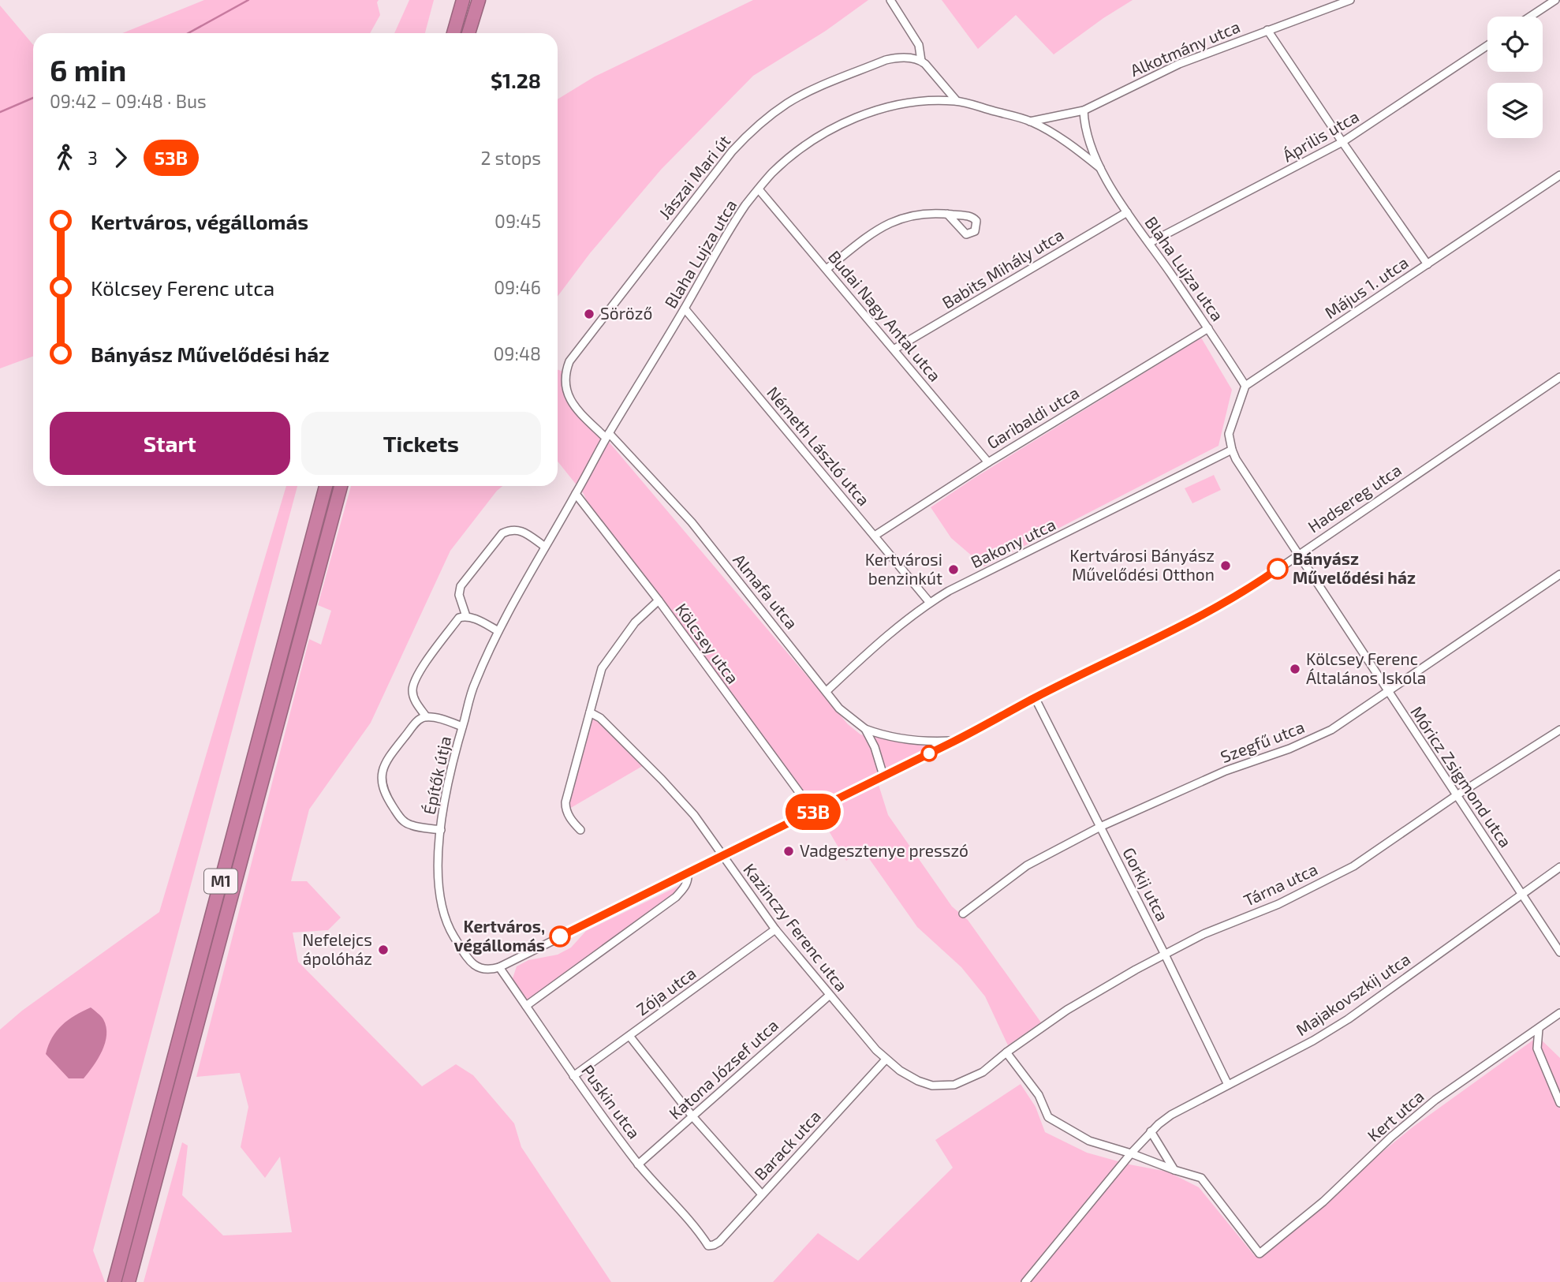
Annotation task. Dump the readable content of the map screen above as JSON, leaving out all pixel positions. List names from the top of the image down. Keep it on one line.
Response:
{"streets":{"highway":["M1"],"street":["Alkotmány utca","Április utca","Jászai Mari út","Blaha Lujza utca","Babits Mihály utca","Május 1. utca","Budai Nagy Antal utca","Garibaldi utca","Németh László utca","Hadsereg utca","Bakony utca","Almafa utca","Kölcsey utca","Szegfű utca","Építők útja","Móricz Zsigmond utca","Gorkij utca","Tárna utca","Kazinczy Ferenc utca","Zója utca","Majakovszkij utca","Katona József utca","Puskin utca","Kert utca","Barack utca"]},"crossings":[["Alkotmány utca","Blaha Lujza utca"],["Április utca","Blaha Lujza utca"],["Jászai Mari út","Blaha Lujza utca"],["Jászai Mari út","Almafa utca"],["Jászai Mari út","Építők útja"],["Blaha Lujza utca","Babits Mihály utca"],["Blaha Lujza utca","Május 1. utca"],["Blaha Lujza utca","Budai Nagy Antal utca"],["Blaha Lujza utca","Garibaldi utca"],["Blaha Lujza utca","Németh László utca"],["Blaha Lujza utca","Almafa utca"],["Blaha Lujza utca","Építők útja"],["Babits Mihály utca","Budai Nagy Antal utca"],["Budai Nagy Antal utca","Garibaldi utca"],["Garibaldi utca","Németh László utca"],["Németh László utca","Bakony utca"],["Hadsereg utca","Almafa utca"],["Hadsereg utca","Kölcsey utca"],["Hadsereg utca","Építők útja"],["Hadsereg utca","Móricz Zsigmond utca"],["Hadsereg utca","Gorkij utca"],["Hadsereg utca","Kazinczy Ferenc utca"],["Hadsereg utca","Puskin utca"],["Bakony utca","Almafa utca"],["Bakony utca","Móricz Zsigmond utca"],["Almafa utca","Építők útja"],["Kölcsey utca","Építők útja"],["Szegfű utca","Móricz Zsigmond utca"],["Szegfű utca","Gorkij utca"],["Móricz Zsigmond utca","Tárna utca"],["Móricz Zsigmond utca","Majakovszkij utca"],["Gorkij utca","Tárna utca"],["Gorkij utca","Majakovszkij utca"],["Tárna utca","Kazinczy Ferenc utca"],["Kazinczy Ferenc utca","Zója utca"],["Kazinczy Ferenc utca","Katona József utca"],["Kazinczy Ferenc utca","Barack utca"],["Zója utca","Puskin utca"],["Katona József utca","Puskin utca"],["Puskin utca","Barack utca"]],"places":["Söröző","Kertvárosi Bányász Művelődési Otthon","Bányász Művelődési ház","Kertvárosi benzinkút","Kölcsey Ferenc Általános Iskola","Vadgesztenye presszó","Kertváros, végállomás","Nefelejcs ápolóház"],"lines":["bus line 53B"],"page":{"on_map":"53B","heading":["6 min","09:42 – 09:48 · Bus","$1.28"],"legs":["3","53B","2 stops"],"list":[{"name":"Kertváros, végállomás","value":"09:45"},{"name":"Kölcsey Ferenc utca","value":"09:46"},{"name":"Bányász Művelődési ház","value":"09:48"}],"buttons":["Start","Tickets"]}}
